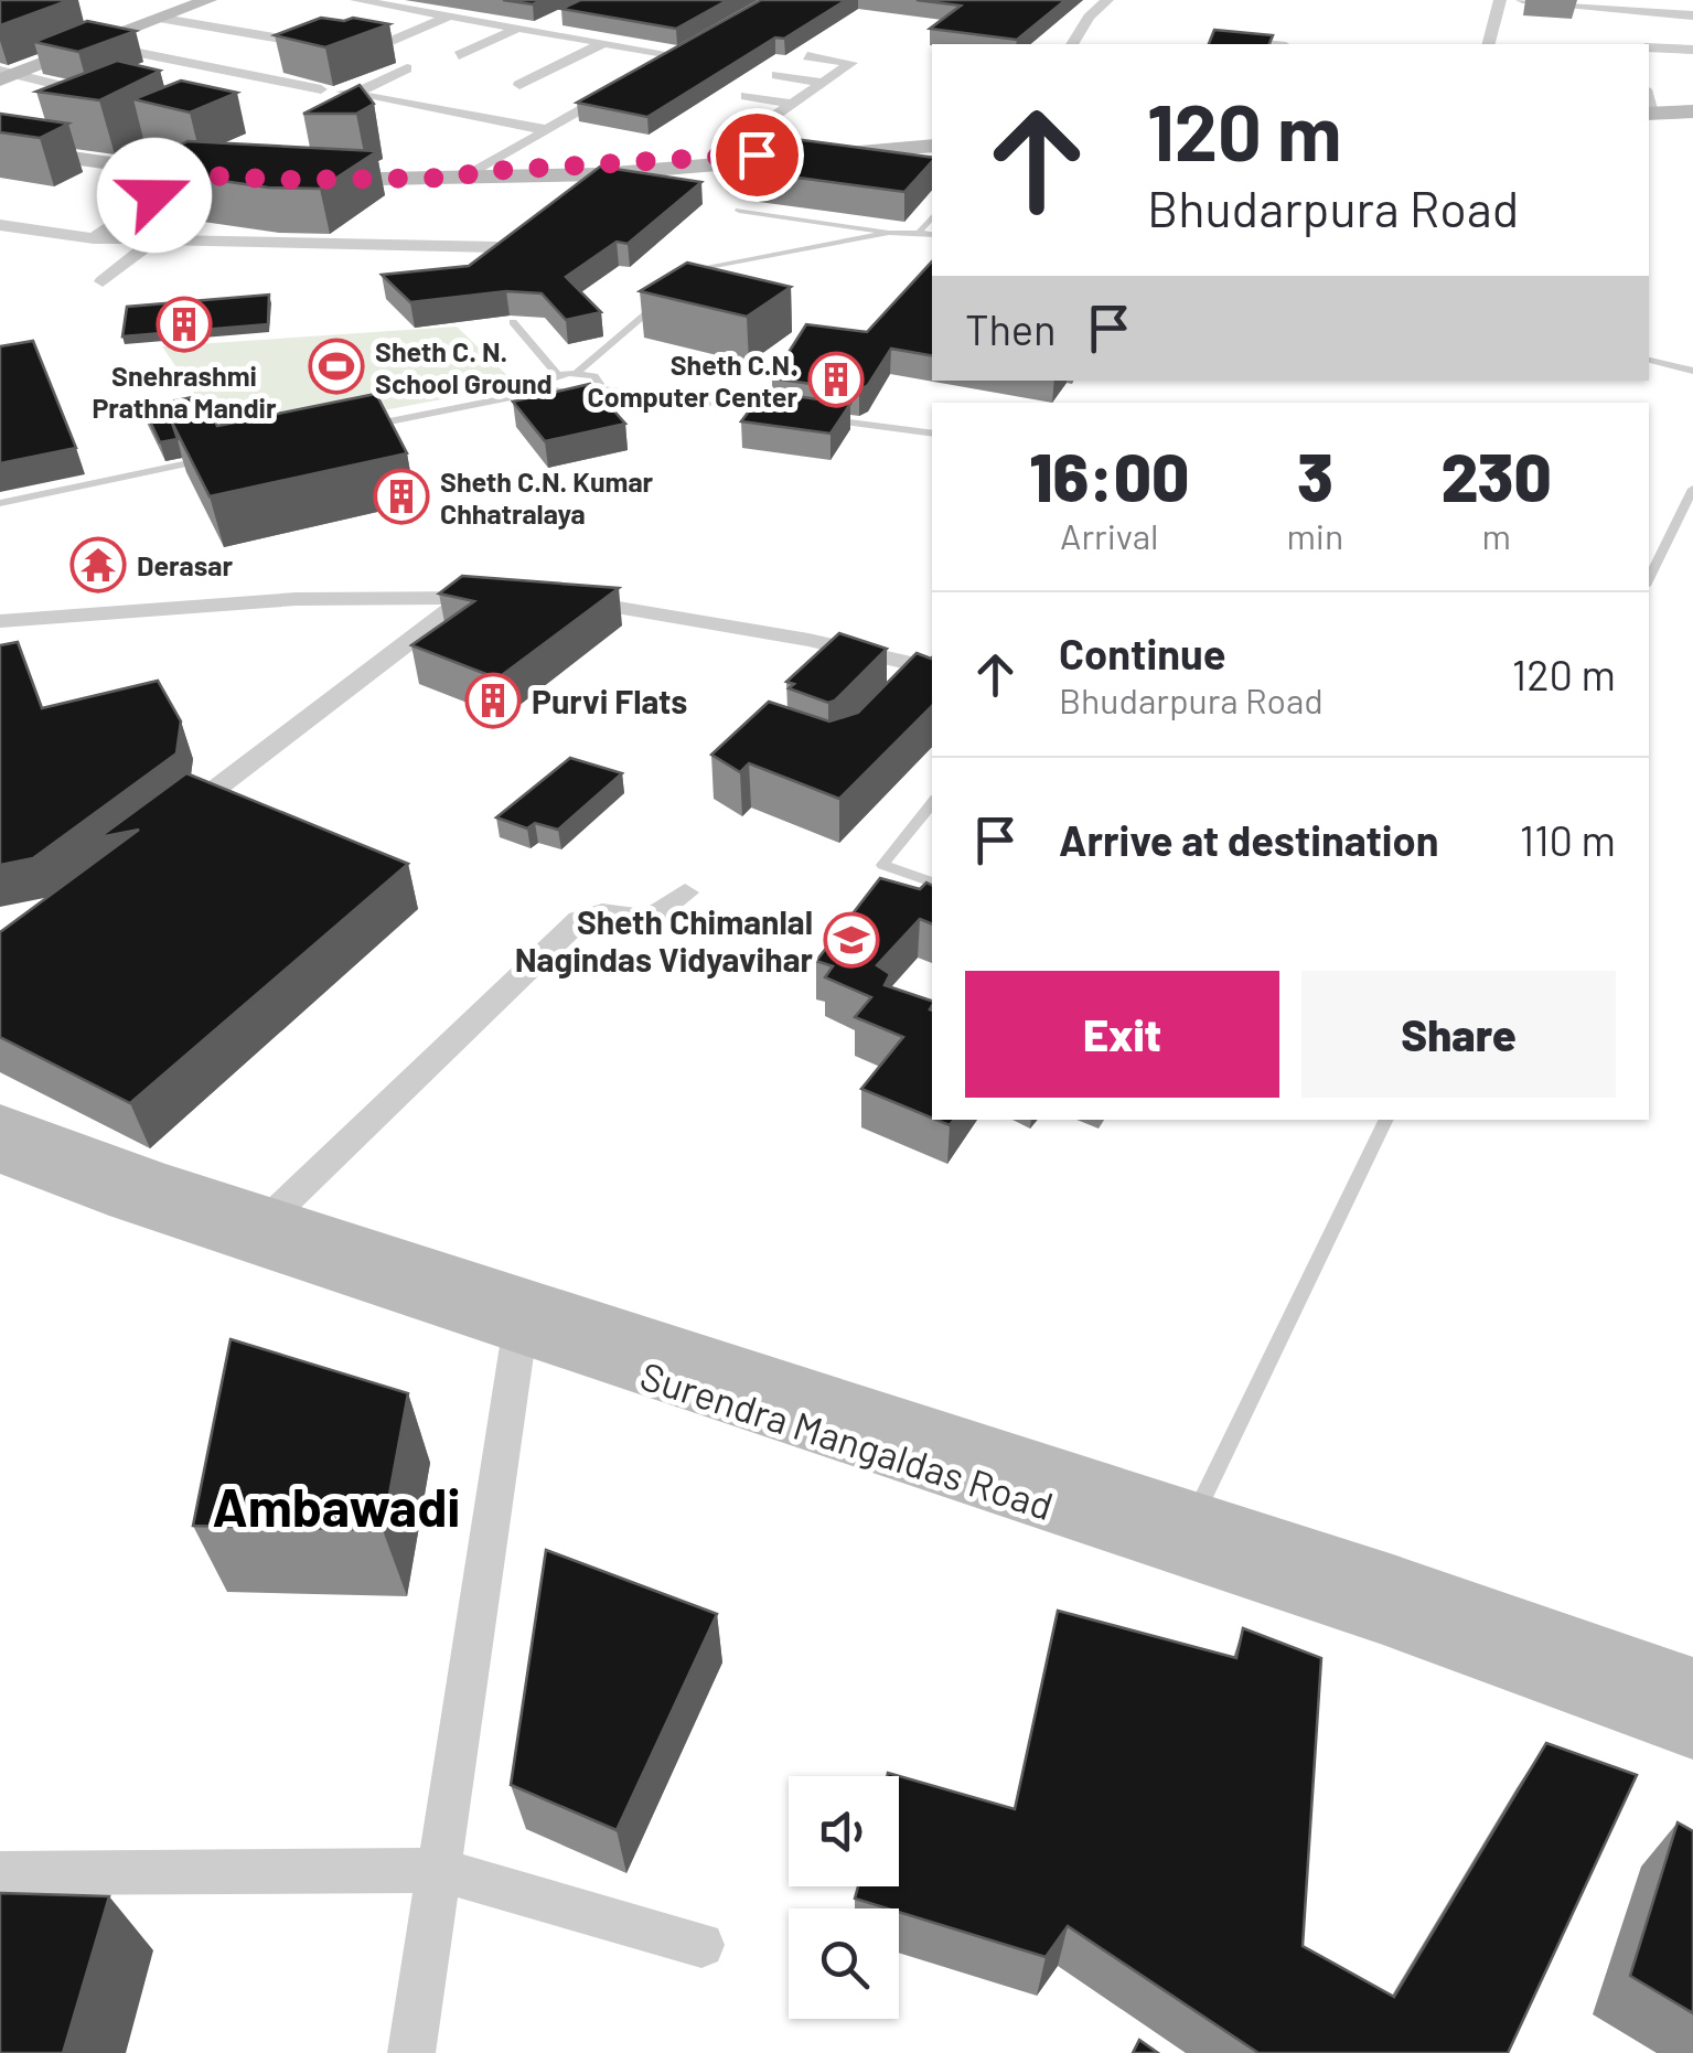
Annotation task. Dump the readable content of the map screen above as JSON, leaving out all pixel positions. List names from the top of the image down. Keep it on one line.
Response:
{"streets":{"main road":["Surendra Mangaldas Road"]},"districts":["Ambawadi"],"places":{"building":["Snehrashmi Prathna Mandir","Sheth C.N. Computer Center","Sheth C.N. Kumar Chhatralaya","Purvi Flats"],"sports":["Sheth C. N. School Ground"],"temple":["Derasar"],"school or university":["Sheth Chimanlal Nagindas Vidyavihar"]},"page":{"turn":["120 m","Bhudarpura Road"],"then":"Then","eta":["16:00","Arrival","3","min","230","m"],"list":[{"name":"Continue","note":"Bhudarpura Road","value":"120 m"},{"name":"Arrive at destination","value":"110 m"}],"buttons":["Exit","Share"]}}
